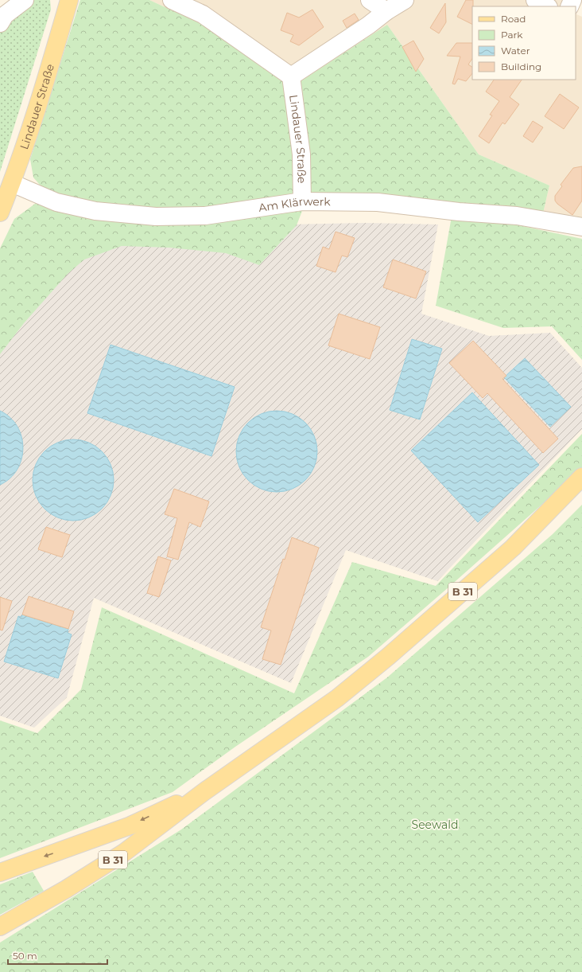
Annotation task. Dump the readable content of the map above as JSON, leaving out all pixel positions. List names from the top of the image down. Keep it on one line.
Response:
{"streets":{"main road":["Lindauer Straße","B 31"],"street":["Am Klärwerk"]},"crossings":[["Lindauer Straße","Am Klärwerk"]],"parks":["Seewald"],"legend":["Road","Park","Water","Building"],"scale_bar":"50 m"}
